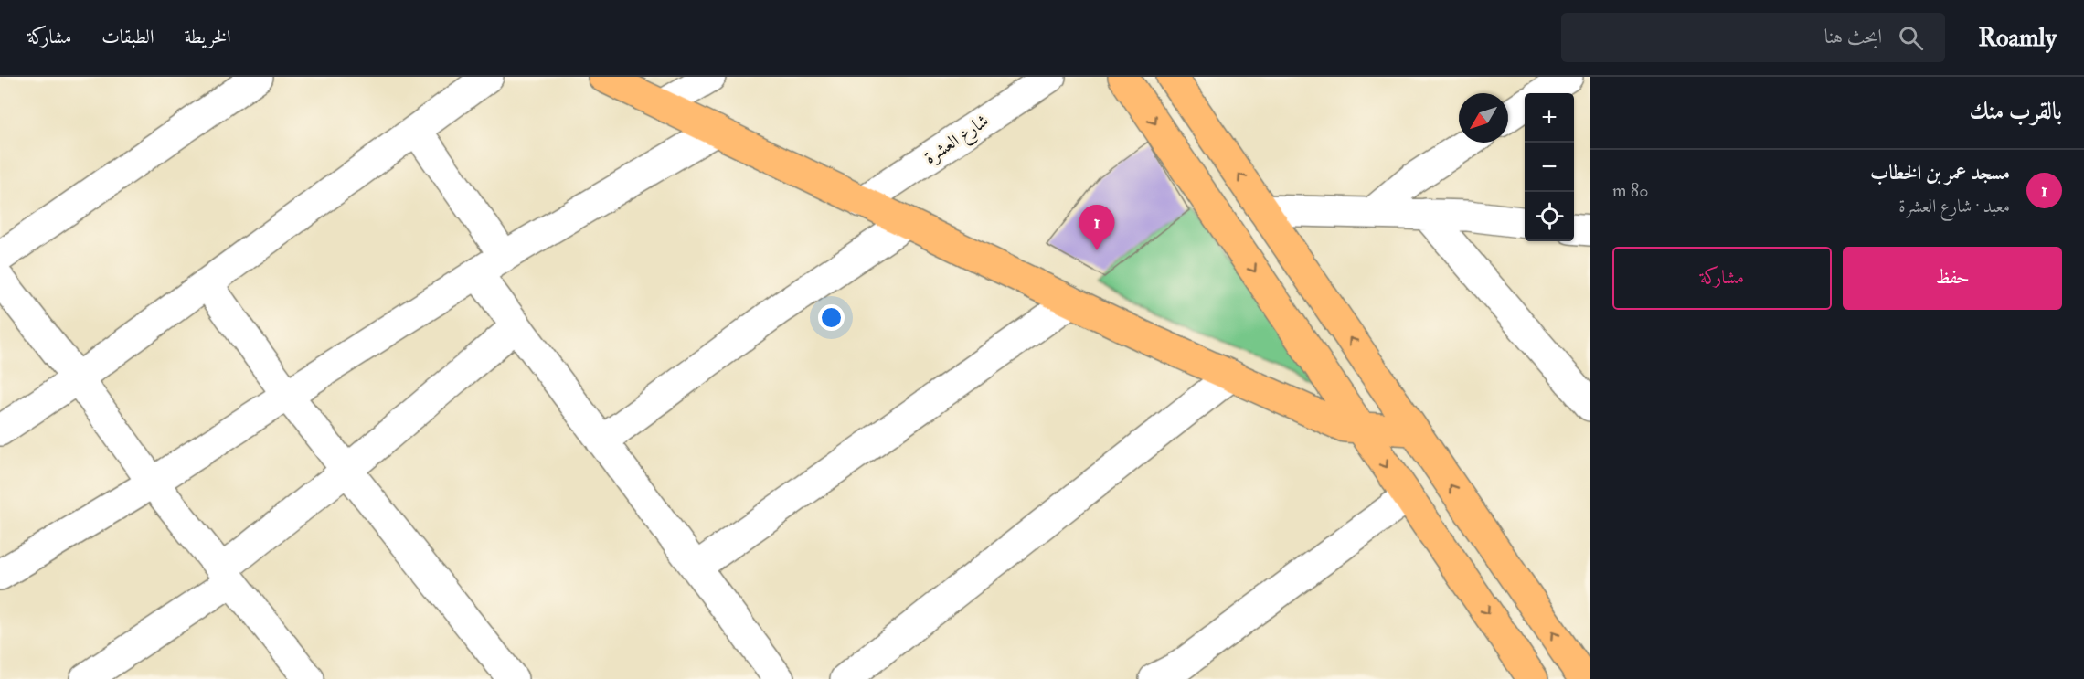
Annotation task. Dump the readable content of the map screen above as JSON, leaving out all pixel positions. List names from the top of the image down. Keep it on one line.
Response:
{"streets":{"street":["شارع العشرة"]},"north":"bottom left","page":{"header":"Roamly","search":"ابحث هنا","nav":["الخريطة","الطبقات","مشاركة"],"heading":"بالقرب منك","map_buttons":["+","−"],"list":[{"mark":"1","name":"مسجد عمر بن الخطاب","note":"معبد · شارع العشرة","value":"80 m"}],"pins":"1","buttons":["حفظ","مشاركة"]}}
